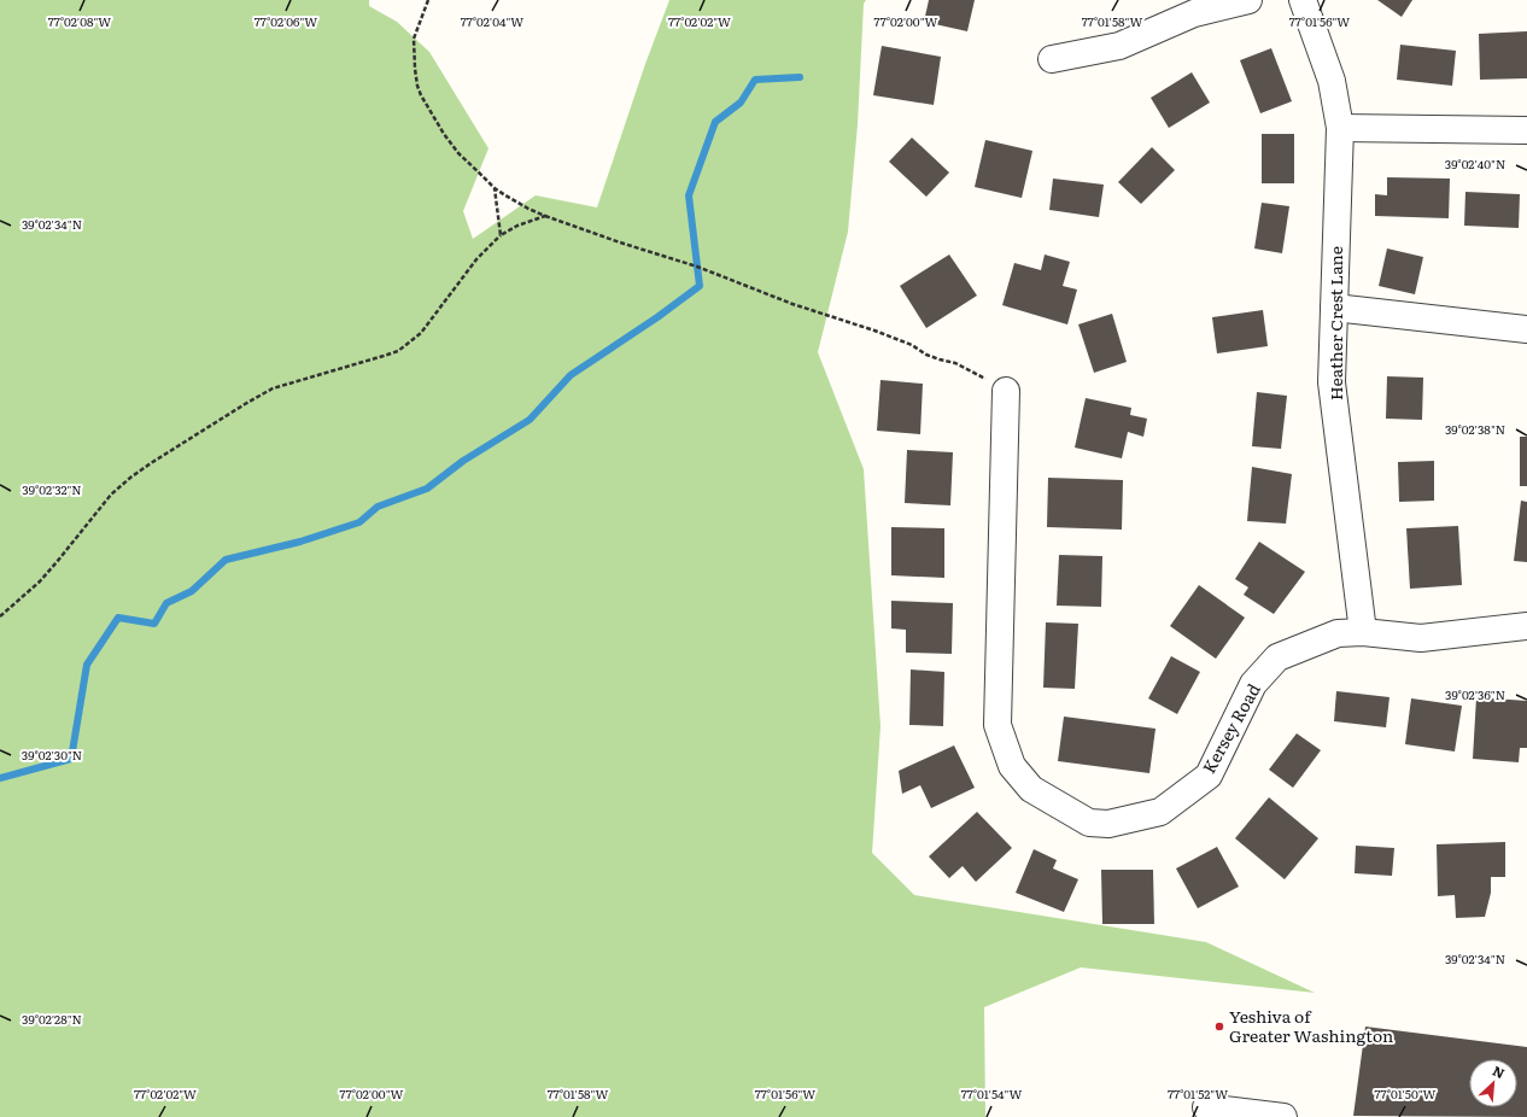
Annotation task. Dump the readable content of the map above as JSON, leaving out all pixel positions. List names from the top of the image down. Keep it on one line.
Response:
{"streets":{"street":["Heather Crest Lane","Kersey Road"]},"crossings":[["Heather Crest Lane","Kersey Road"]],"places":["Yeshiva of Greater Washington"],"north":"top right","coordinates":["77°02'08\"W","77°02'06\"W","77°02'04\"W","77°02'02\"W","77°02'00\"W","77°01'58\"W","77°01'56\"W","39°02'40\"N","39°02'34\"N","39°02'38\"N","39°02'32\"N","39°02'36\"N","39°02'30\"N","39°02'28\"N","77°01'54\"W","77°01'52\"W","77°01'50\"W"]}
